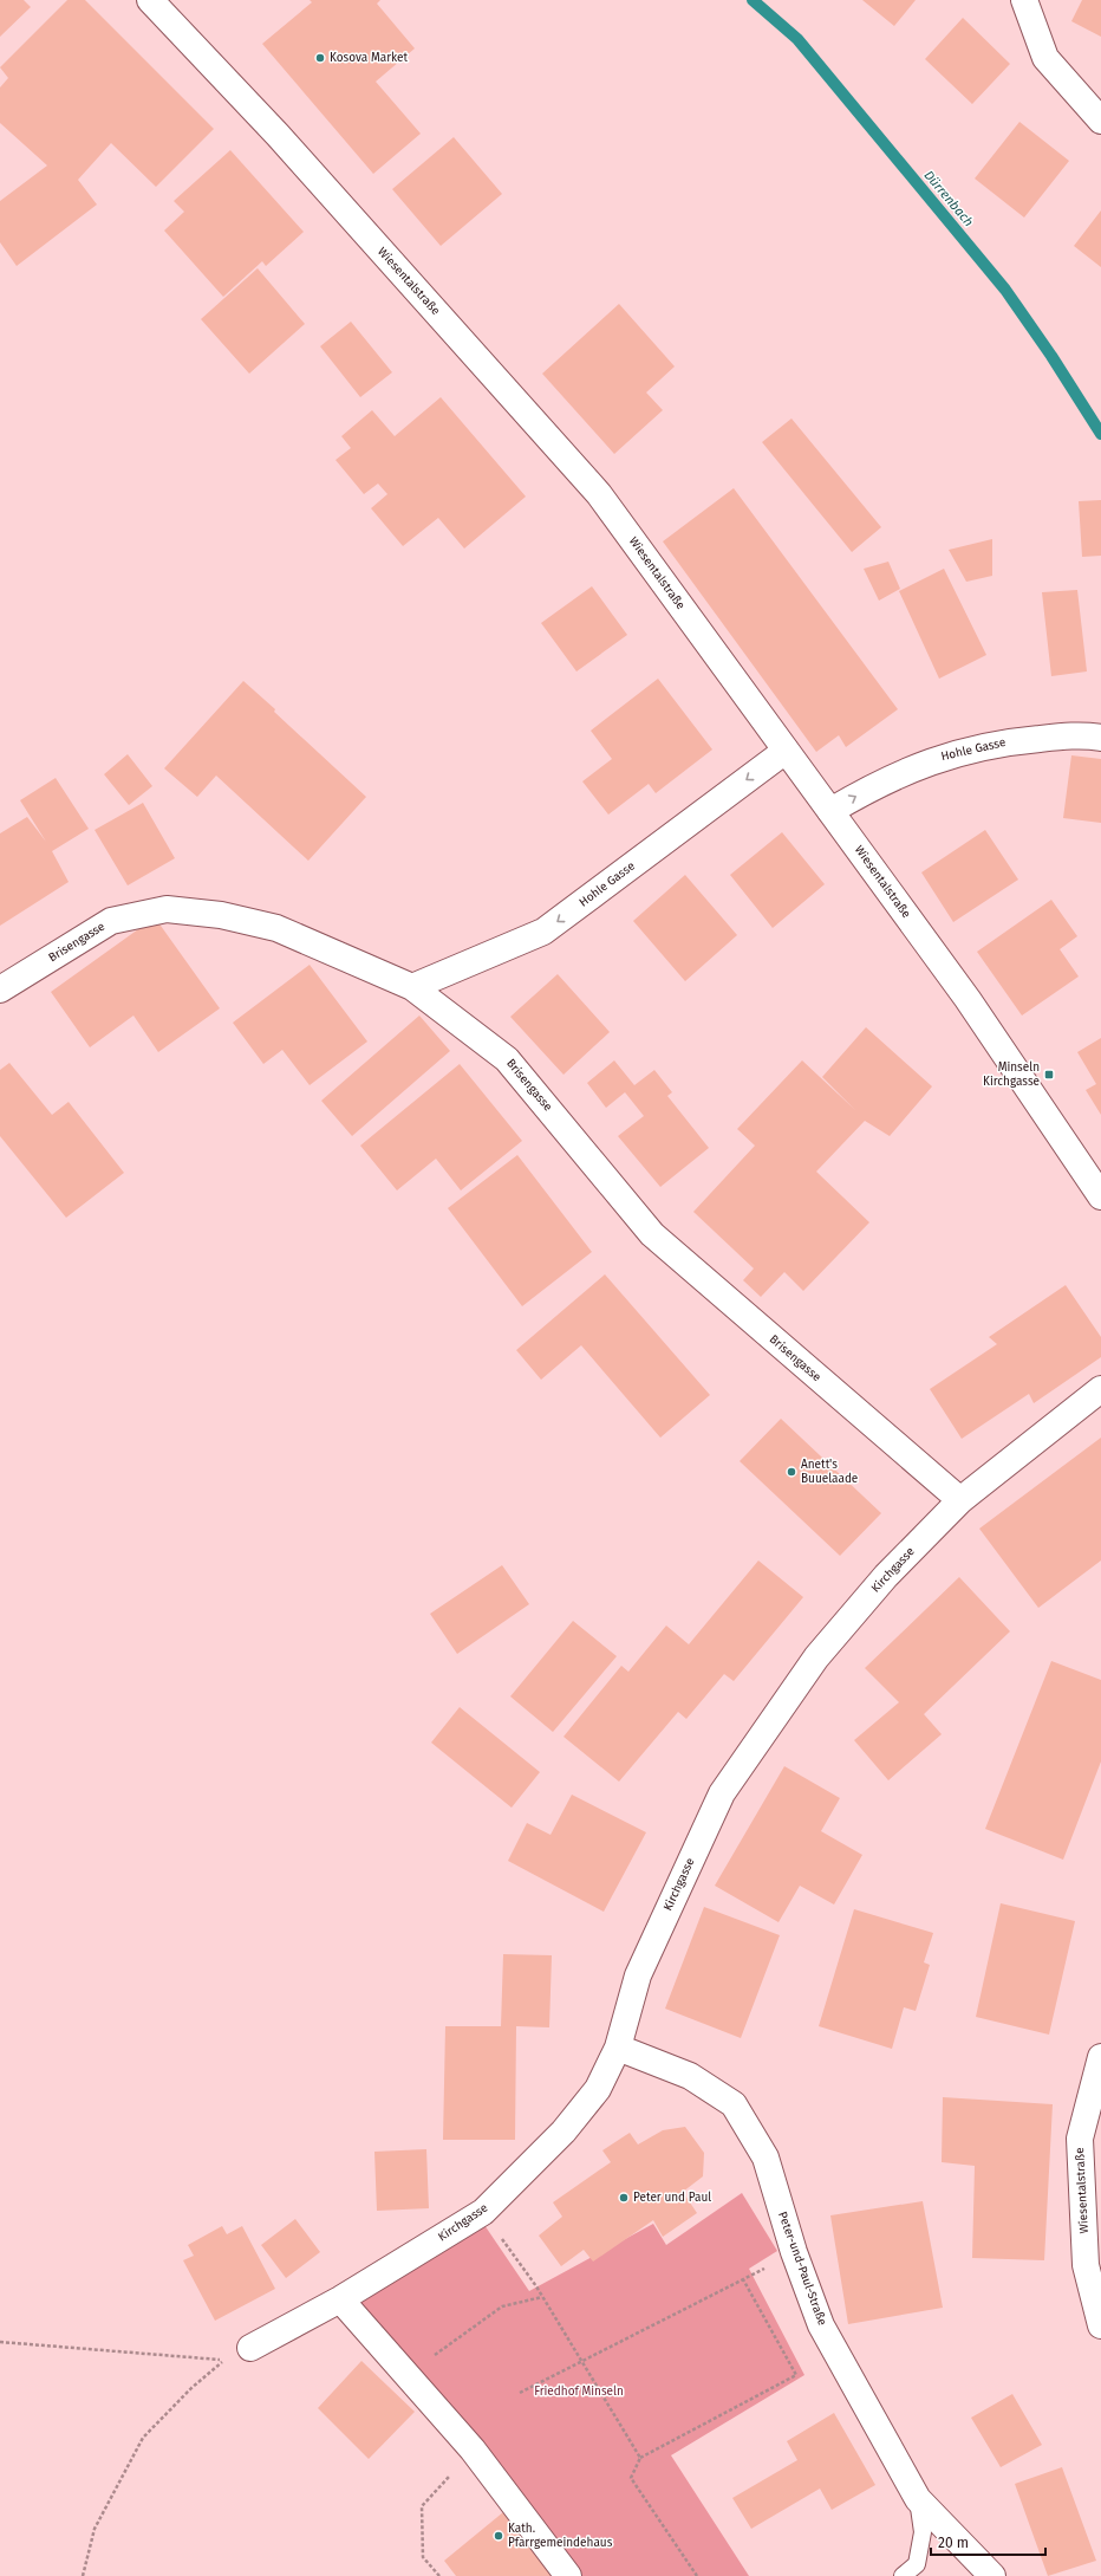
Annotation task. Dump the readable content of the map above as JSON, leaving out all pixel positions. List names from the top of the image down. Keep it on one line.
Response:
{"streets":{"street":["Wiesentalstraße","Hohle Gasse","Brisengasse","Kirchgasse","Peter-und-Paul-Straße"]},"crossings":[["Wiesentalstraße","Hohle Gasse"],["Hohle Gasse","Brisengasse"],["Brisengasse","Kirchgasse"],["Kirchgasse","Peter-und-Paul-Straße"]],"water":["Dürrenbach"],"parks":["Friedhof Minseln"],"places":{"other":["Kosova Market","Anett's Buuelaade","Peter und Paul","Kath. Pfarrgemeindehaus"],"transit":["Minseln Kirchgasse"]},"scale_bar":"20 m"}
